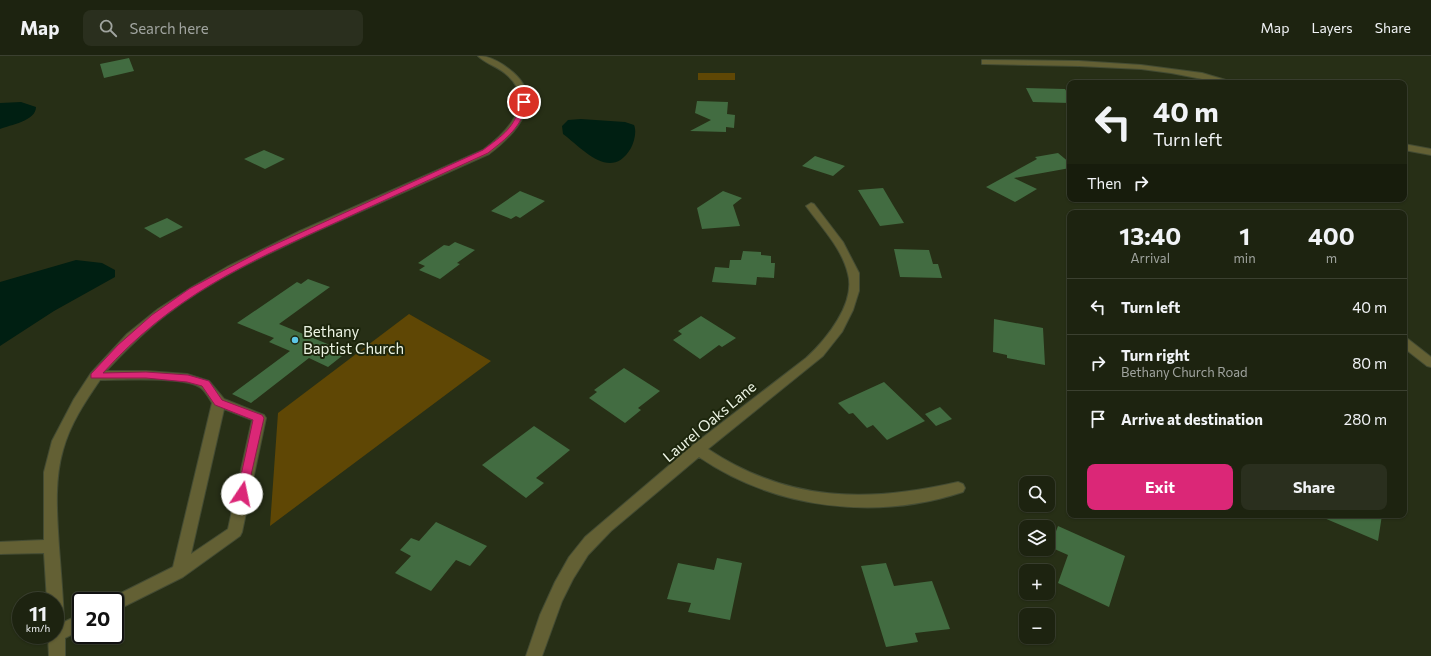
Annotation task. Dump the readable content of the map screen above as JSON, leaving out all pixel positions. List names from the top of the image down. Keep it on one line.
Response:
{"streets":{"street":["Laurel Oaks Lane"]},"places":["Bethany Baptist Church"],"page":{"header":"Map","search":"Search here","nav":["Map","Layers","Share"],"turn":["40 m","Turn left"],"then":"Then","eta":["13:40","Arrival","1","min","400","m"],"list":[{"name":"Turn left","value":"40 m"},{"name":"Turn right","note":"Bethany Church Road","value":"80 m"},{"name":"Arrive at destination","value":"280 m"}],"buttons":["Exit","Share"],"map_buttons":["+","−"],"speed":"11 km/h","limit":"20"}}
